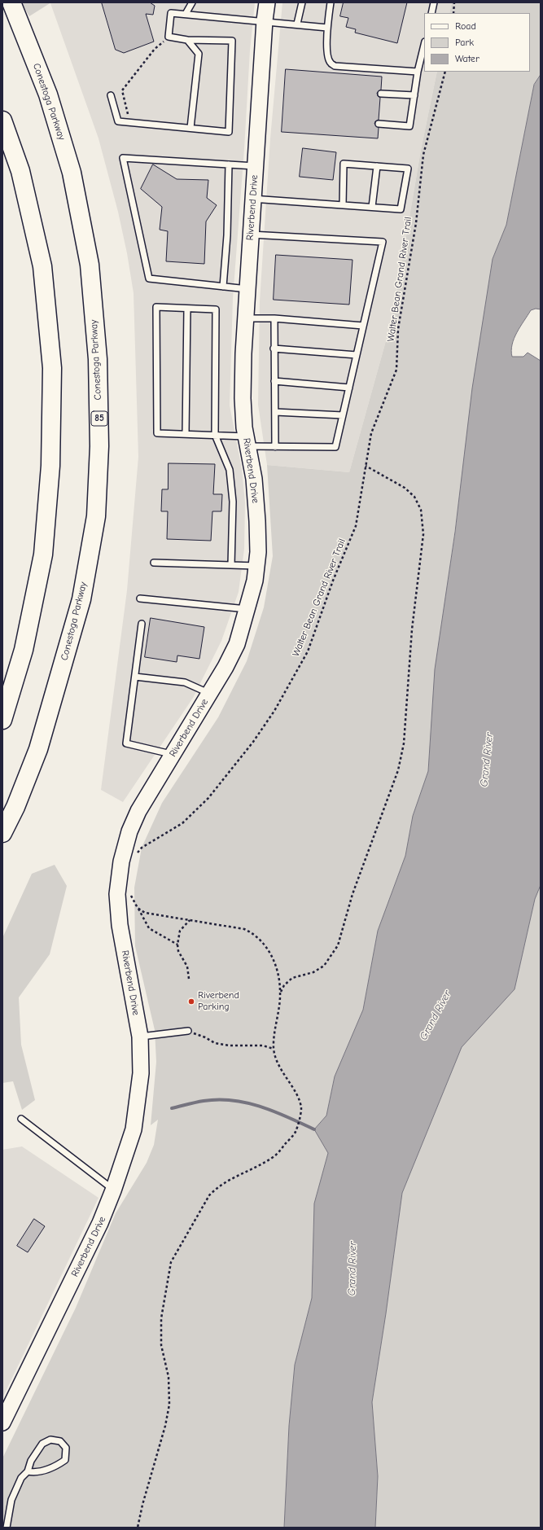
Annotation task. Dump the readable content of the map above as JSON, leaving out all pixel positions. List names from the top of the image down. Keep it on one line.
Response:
{"streets":{"highway":["Conestoga Parkway","85"],"street":["Riverbend Drive"],"path":["Walter Bean Grand River Trail"]},"water":["Grand River"],"places":["Riverbend Parking"],"legend":["Road","Park","Water"]}
